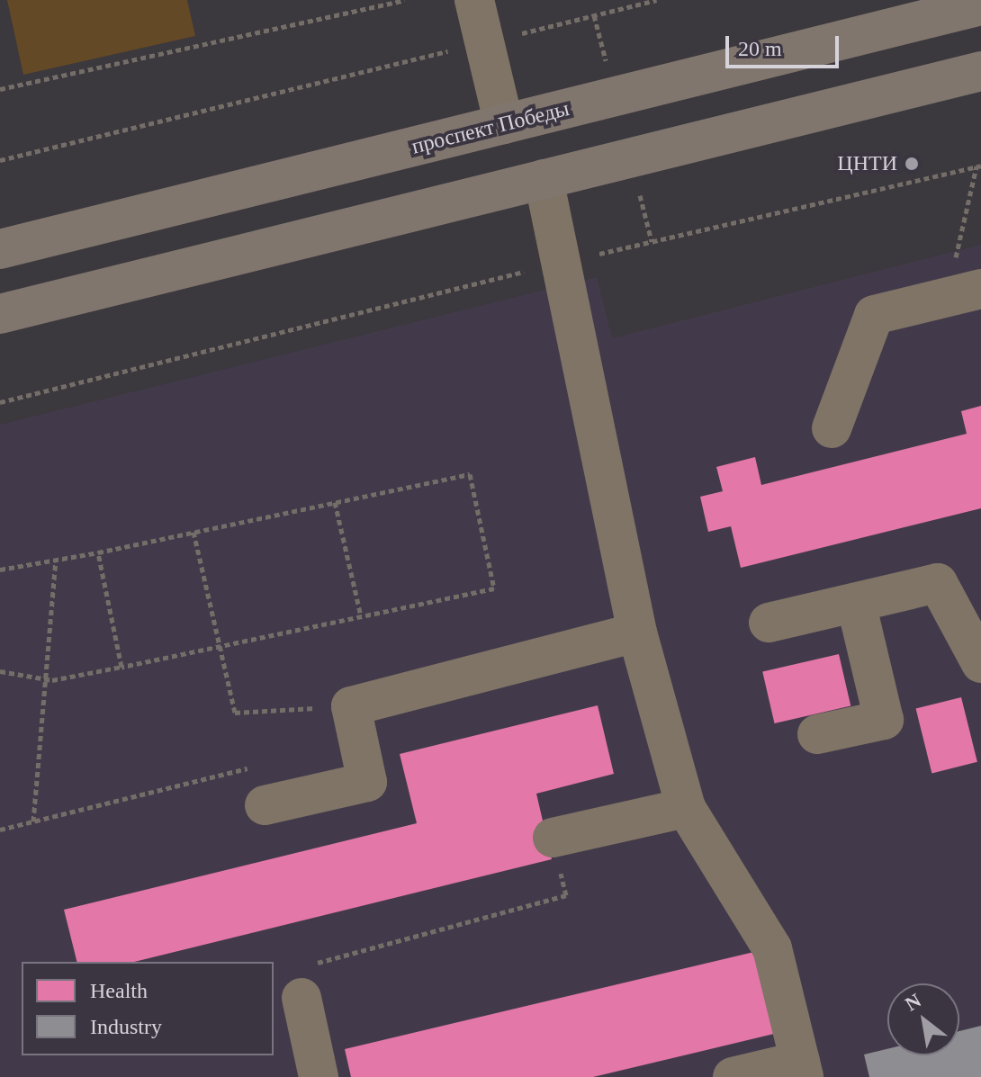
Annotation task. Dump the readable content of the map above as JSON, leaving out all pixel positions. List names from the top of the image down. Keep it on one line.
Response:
{"streets":{"main road":["проспект Победы"]},"places":["ЦНТИ"],"legend":["Health","Industry"],"scale_bar":"20 m","north":"top left"}
